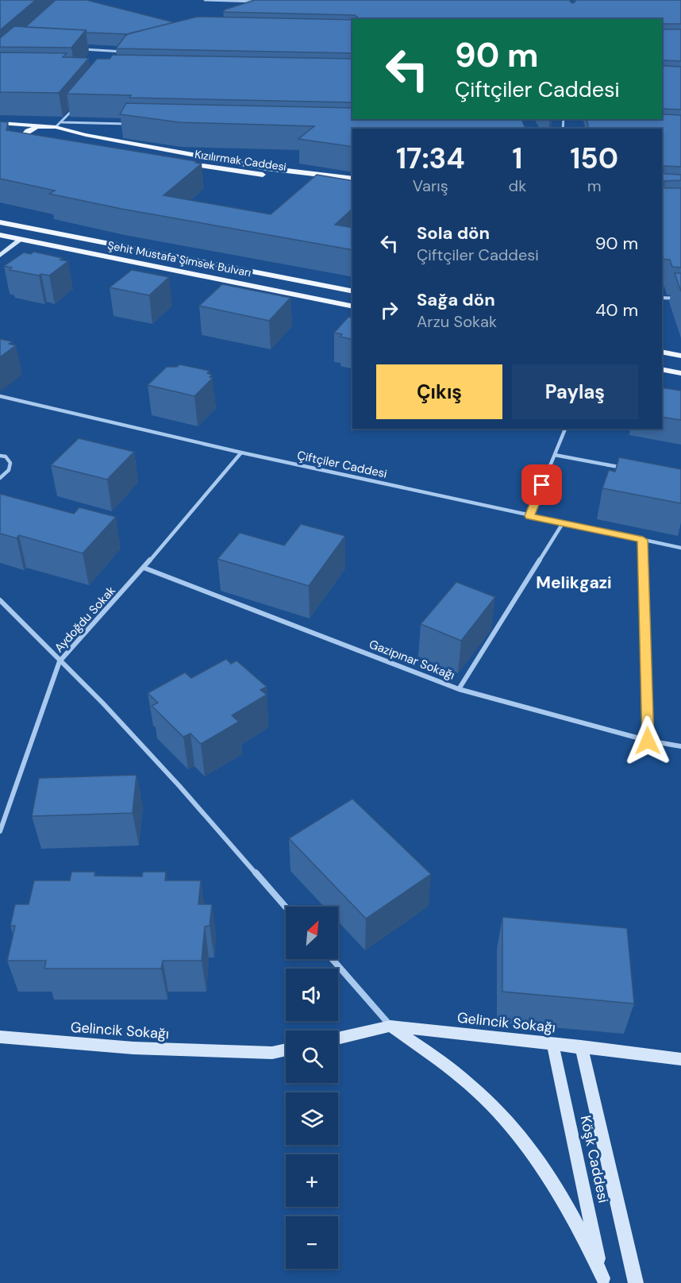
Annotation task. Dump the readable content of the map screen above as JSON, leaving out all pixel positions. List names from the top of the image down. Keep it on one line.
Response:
{"streets":{"main road":["Kızılırmak Caddesi","Şehit Mustafa Şimsek Bulvarı"],"street":["Çiftçiler Caddesi","Aydoğdu Sokak","Gazipınar Sokağı","Gelincik Sokağı","Köşk Caddesi"]},"crossings":[["Çiftçiler Caddesi","Aydoğdu Sokak"],["Aydoğdu Sokak","Gazipınar Sokağı"],["Gelincik Sokağı","Köşk Caddesi"]],"districts":["Melikgazi"],"north":"top right","page":{"turn":["90 m","Çiftçiler Caddesi"],"eta":["17:34","Varış","1","dk","150","m"],"list":[{"name":"Sola dön","note":"Çiftçiler Caddesi","value":"90 m"},{"name":"Sağa dön","note":"Arzu Sokak","value":"40 m"}],"buttons":["Çıkış","Paylaş"],"map_buttons":["+","−"]}}
